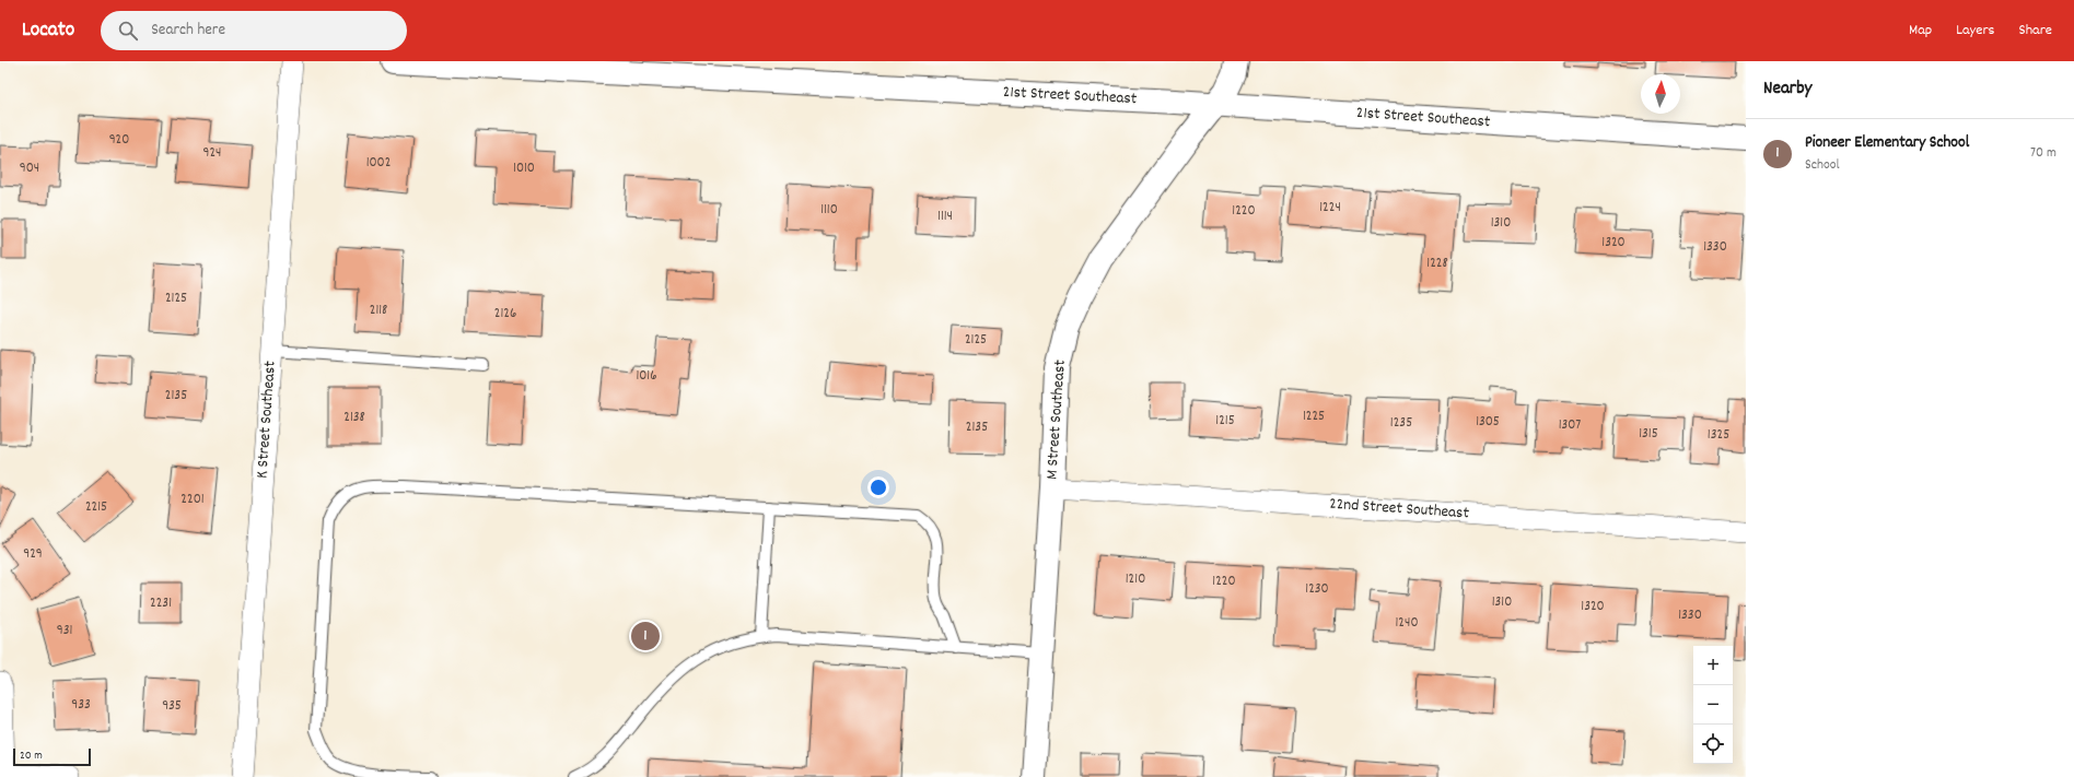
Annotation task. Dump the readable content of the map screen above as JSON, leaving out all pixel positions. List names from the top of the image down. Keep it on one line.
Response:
{"streets":{"street":["21st Street Southeast","K Street Southeast","M Street Southeast","22nd Street Southeast"]},"crossings":[["21st Street Southeast","M Street Southeast"],["M Street Southeast","22nd Street Southeast"]],"house_numbers":["920","924","1002","904","1010","1224","1110","1220","1114","1310","1320","1330","1228","2125","2118","2126","2125","1016","2135","1225","2138","1215","1305","1235","1307","2135","1315","1325","2201","2215","929","1210","1220","1230","1310","2231","1320","1330","1240","931","933","935"],"scale_bar":"20 m","north":"top","page":{"header":"Locato","search":"Search here","nav":["Map","Layers","Share"],"heading":"Nearby","list":[{"mark":"1","name":"Pioneer Elementary School","note":"School","value":"70 m"}],"pins":"1","map_buttons":["+","−"],"scale":"20 m"}}
